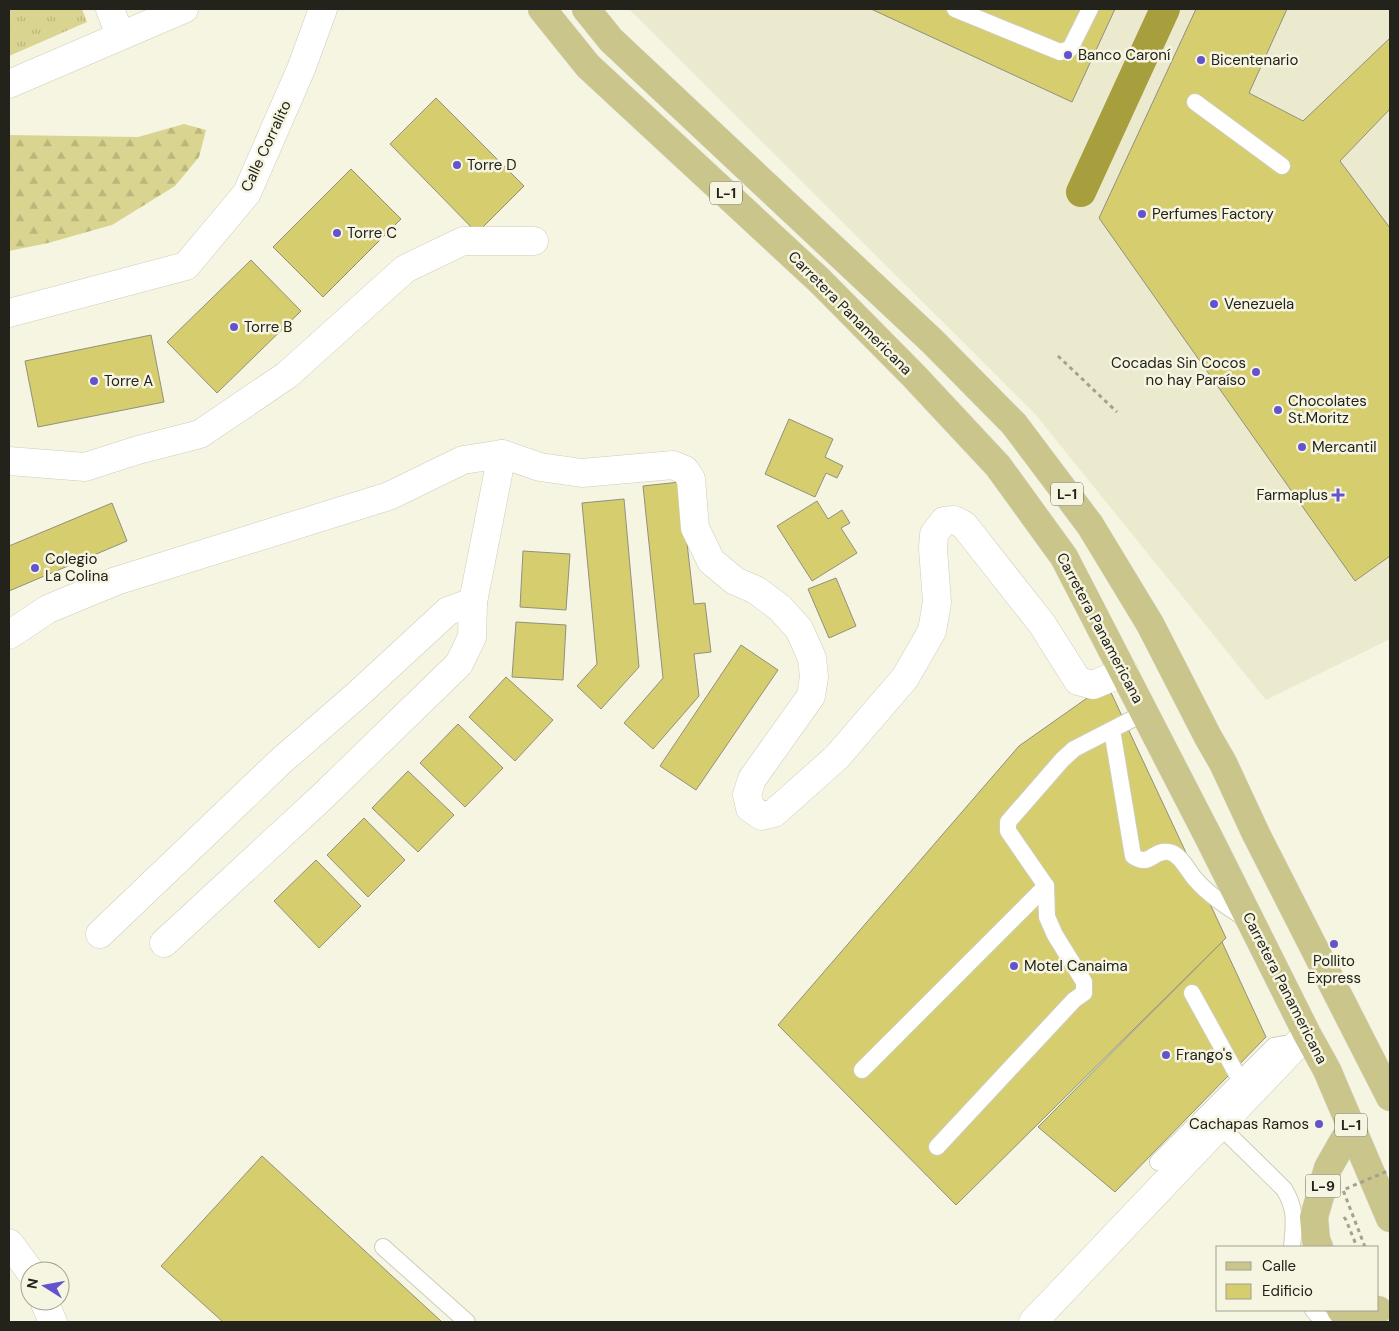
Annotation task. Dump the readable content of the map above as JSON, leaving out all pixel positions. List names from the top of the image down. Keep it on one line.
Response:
{"streets":{"main road":["L-1","Carretera Panamericana","L-9"],"street":["Calle Corralito"]},"crossings":[["Carretera Panamericana","L-9"]],"places":{"other":["Banco Caroní","Bicentenario","Torre D","Perfumes Factory","Torre C","Venezuela","Torre B","Cocadas Sin Cocos no hay Paraíso","Torre A","Chocolates St.Moritz","Mercantil","Colegio La Colina","Pollito Express","Motel Canaima","Frango's","Cachapas Ramos"],"health":["Farmaplus"]},"legend":["Calle","Edificio"],"north":"left"}
